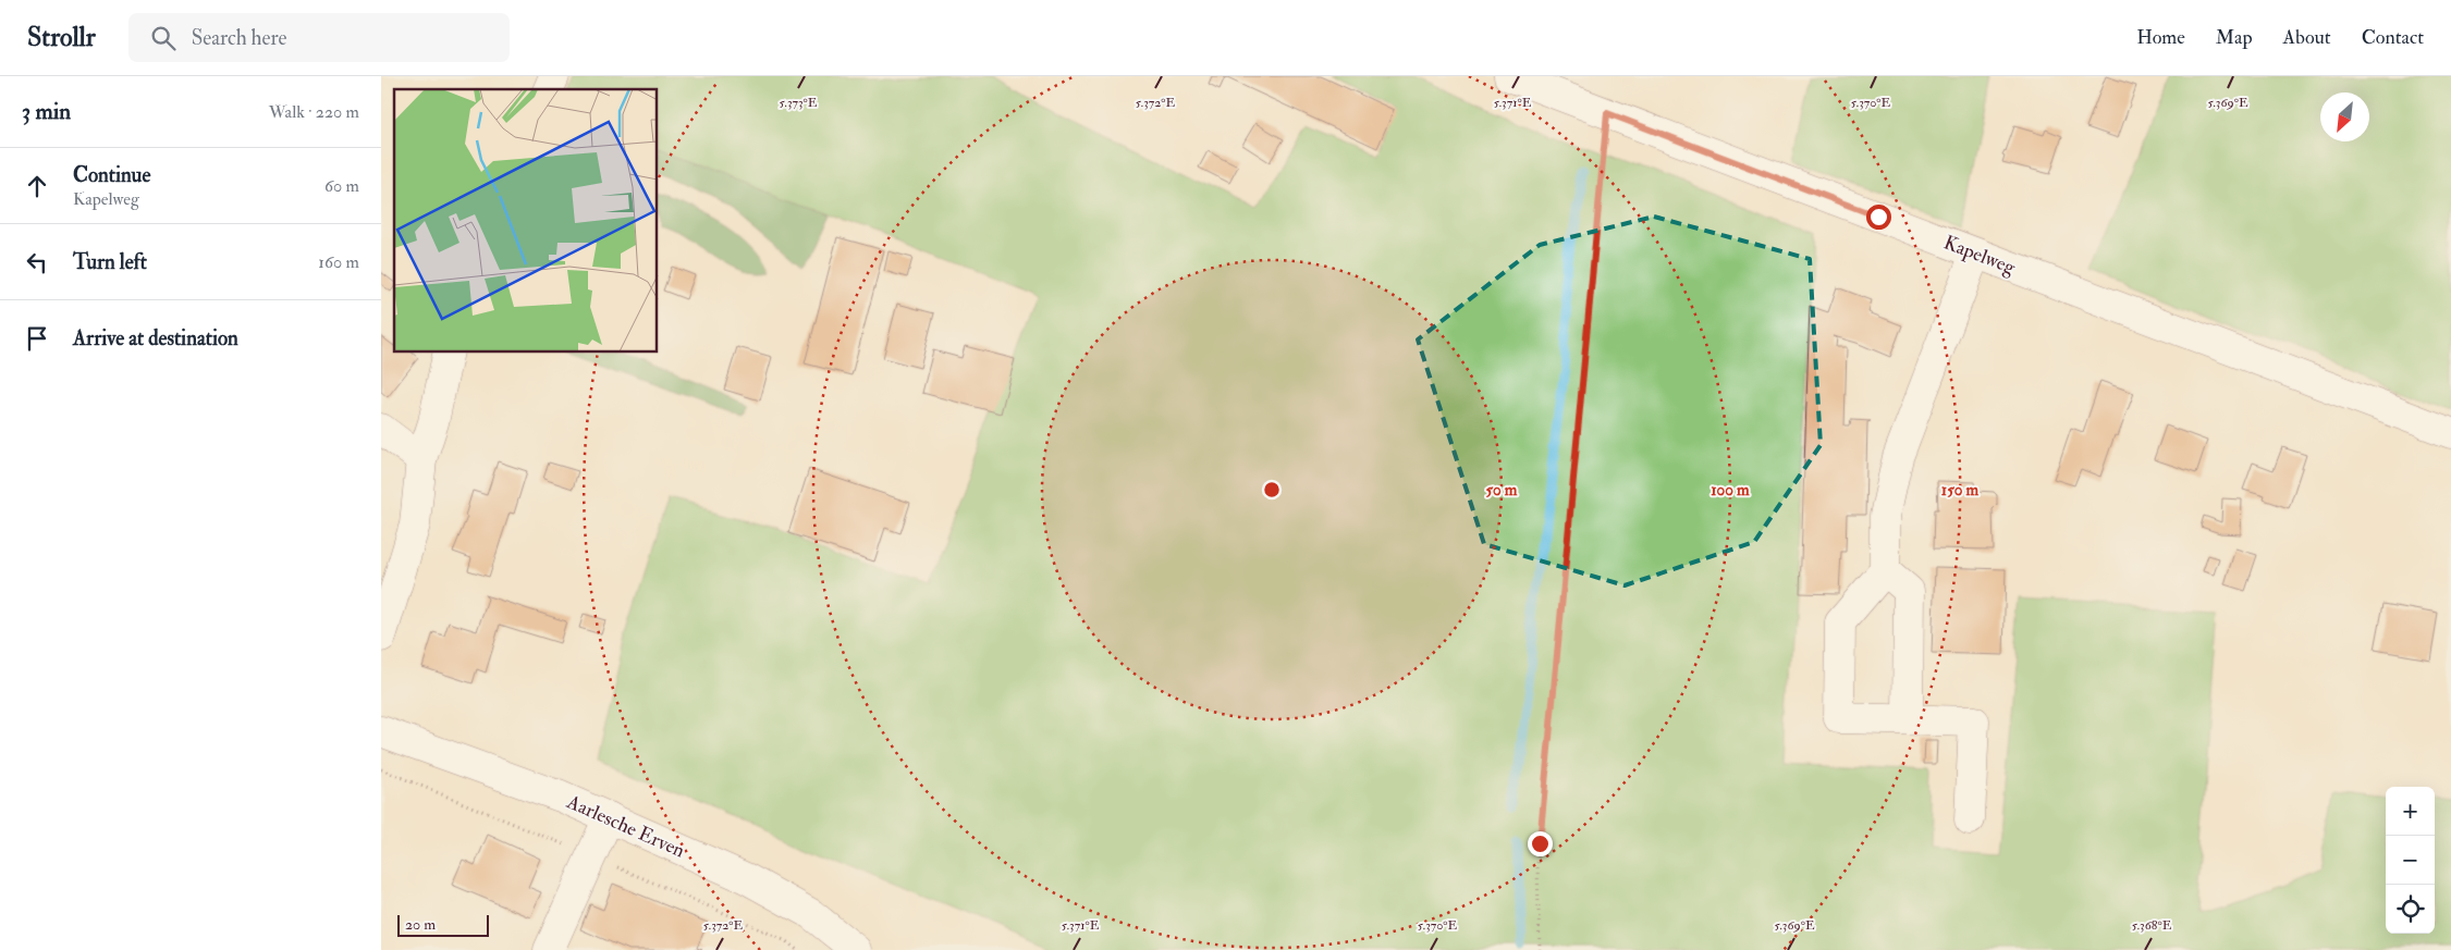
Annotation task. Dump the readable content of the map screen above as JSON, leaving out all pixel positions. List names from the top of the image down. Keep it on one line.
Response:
{"streets":{"street":["Kapelweg","Aarlesche Erven"]},"scale_bar":"20 m","north":"bottom left","page":{"header":"Strollr","search":"Search here","nav":["Home","Map","About","Contact"],"heading":["3 min","Walk · 220 m"],"list":[["Continue","Kapelweg","60 m"],["Turn left","160 m"],"Arrive at destination"],"map_buttons":["+","−"],"scale":"20 m"},"coordinates":["5.373°E","5.372°E","5.371°E","5.370°E","5.369°E","5.368°E"],"rings":["50 m","100 m","150 m"]}
